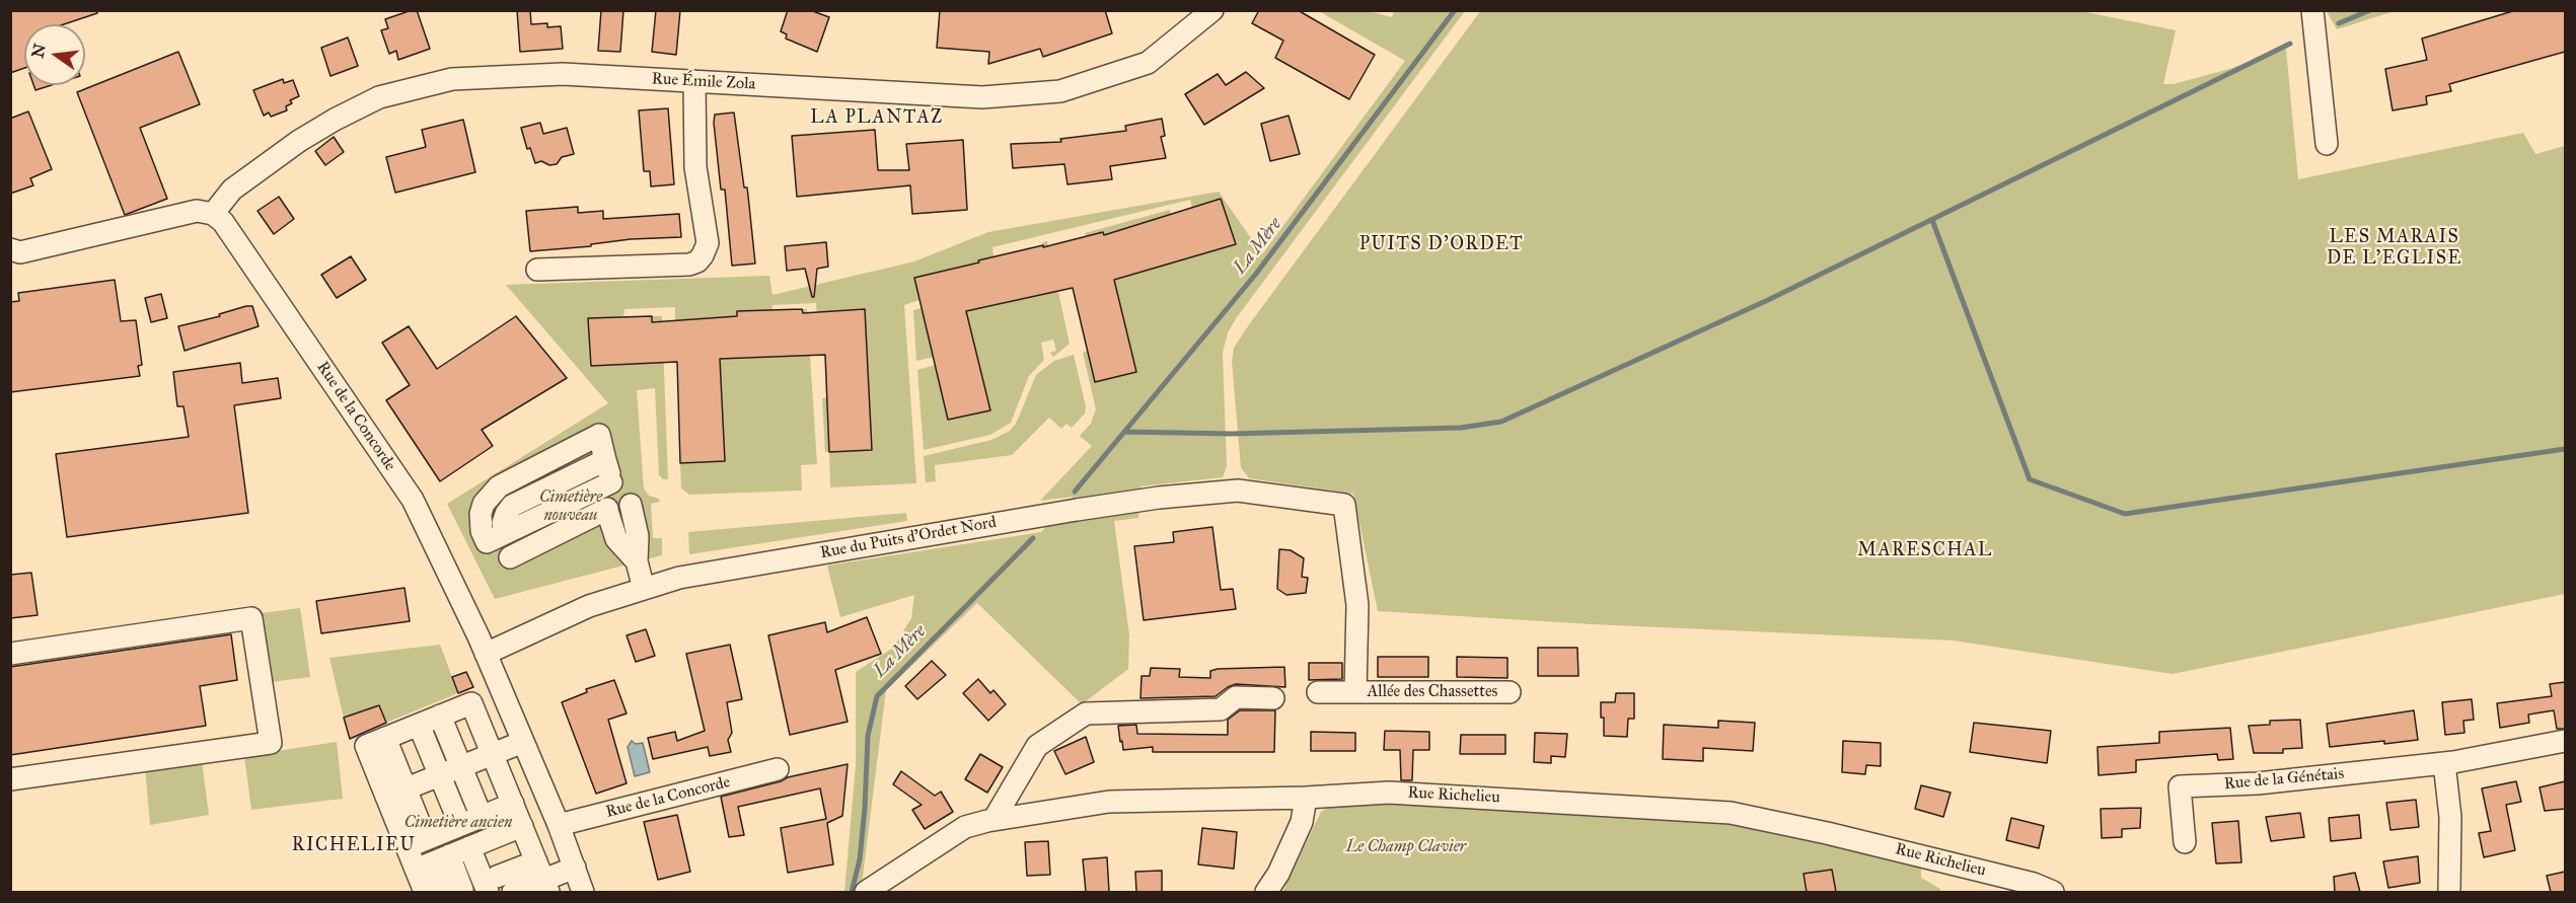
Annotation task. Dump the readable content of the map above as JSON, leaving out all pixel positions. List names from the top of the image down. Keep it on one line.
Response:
{"streets":{"street":["Rue Émile Zola","Rue de la Concorde","Rue du Puits d'Ordet Nord","Allée des Chassettes","Rue de la Génétais","Rue Richelieu"]},"crossings":[["Rue Émile Zola","Rue de la Concorde"],["Rue de la Concorde","Rue du Puits d'Ordet Nord"],["Rue du Puits d'Ordet Nord","Allée des Chassettes"]],"districts":["LA PLANTAZ","LES MARAIS DE L'EGLISE","PUITS D'ORDET","MARESCHAL","RICHELIEU"],"water":["La Mère"],"parks":["Cimetière nouveau","Cimetière ancien","Le Champ Clavier"],"north":"left"}
